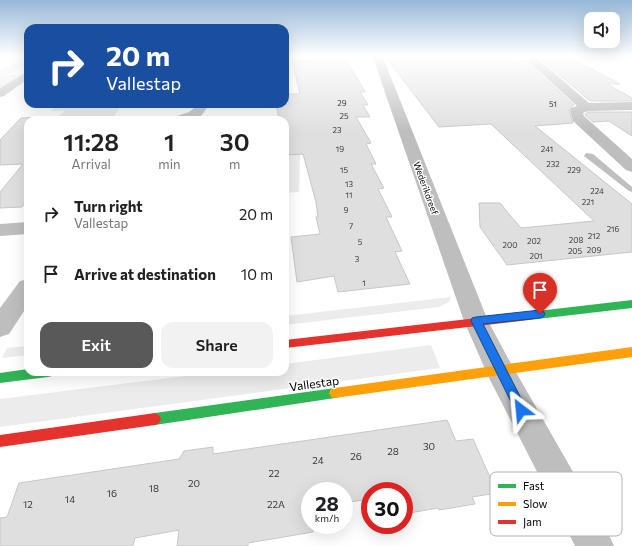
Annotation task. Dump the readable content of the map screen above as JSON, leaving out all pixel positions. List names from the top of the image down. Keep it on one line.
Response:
{"streets":{"street":["Wederikdreef","Vallestap"]},"crossings":[["Wederikdreef","Vallestap"]],"house_numbers":["29","51","25","23","19","241","232","15","229","13","224","11","221","9","7","216","212","208","202","5","200","209","205","201","3","1","30","28","26","24","22","20","18","16","14","12","22A"],"legend":["Fast","Slow","Jam"],"page":{"turn":["20 m","Vallestap"],"eta":["11:28","Arrival","1","min","30","m"],"list":[{"name":"Turn right","note":"Vallestap","value":"20 m"},{"name":"Arrive at destination","value":"10 m"}],"buttons":["Exit","Share"],"speed":"28 km/h","limit":"30"}}
